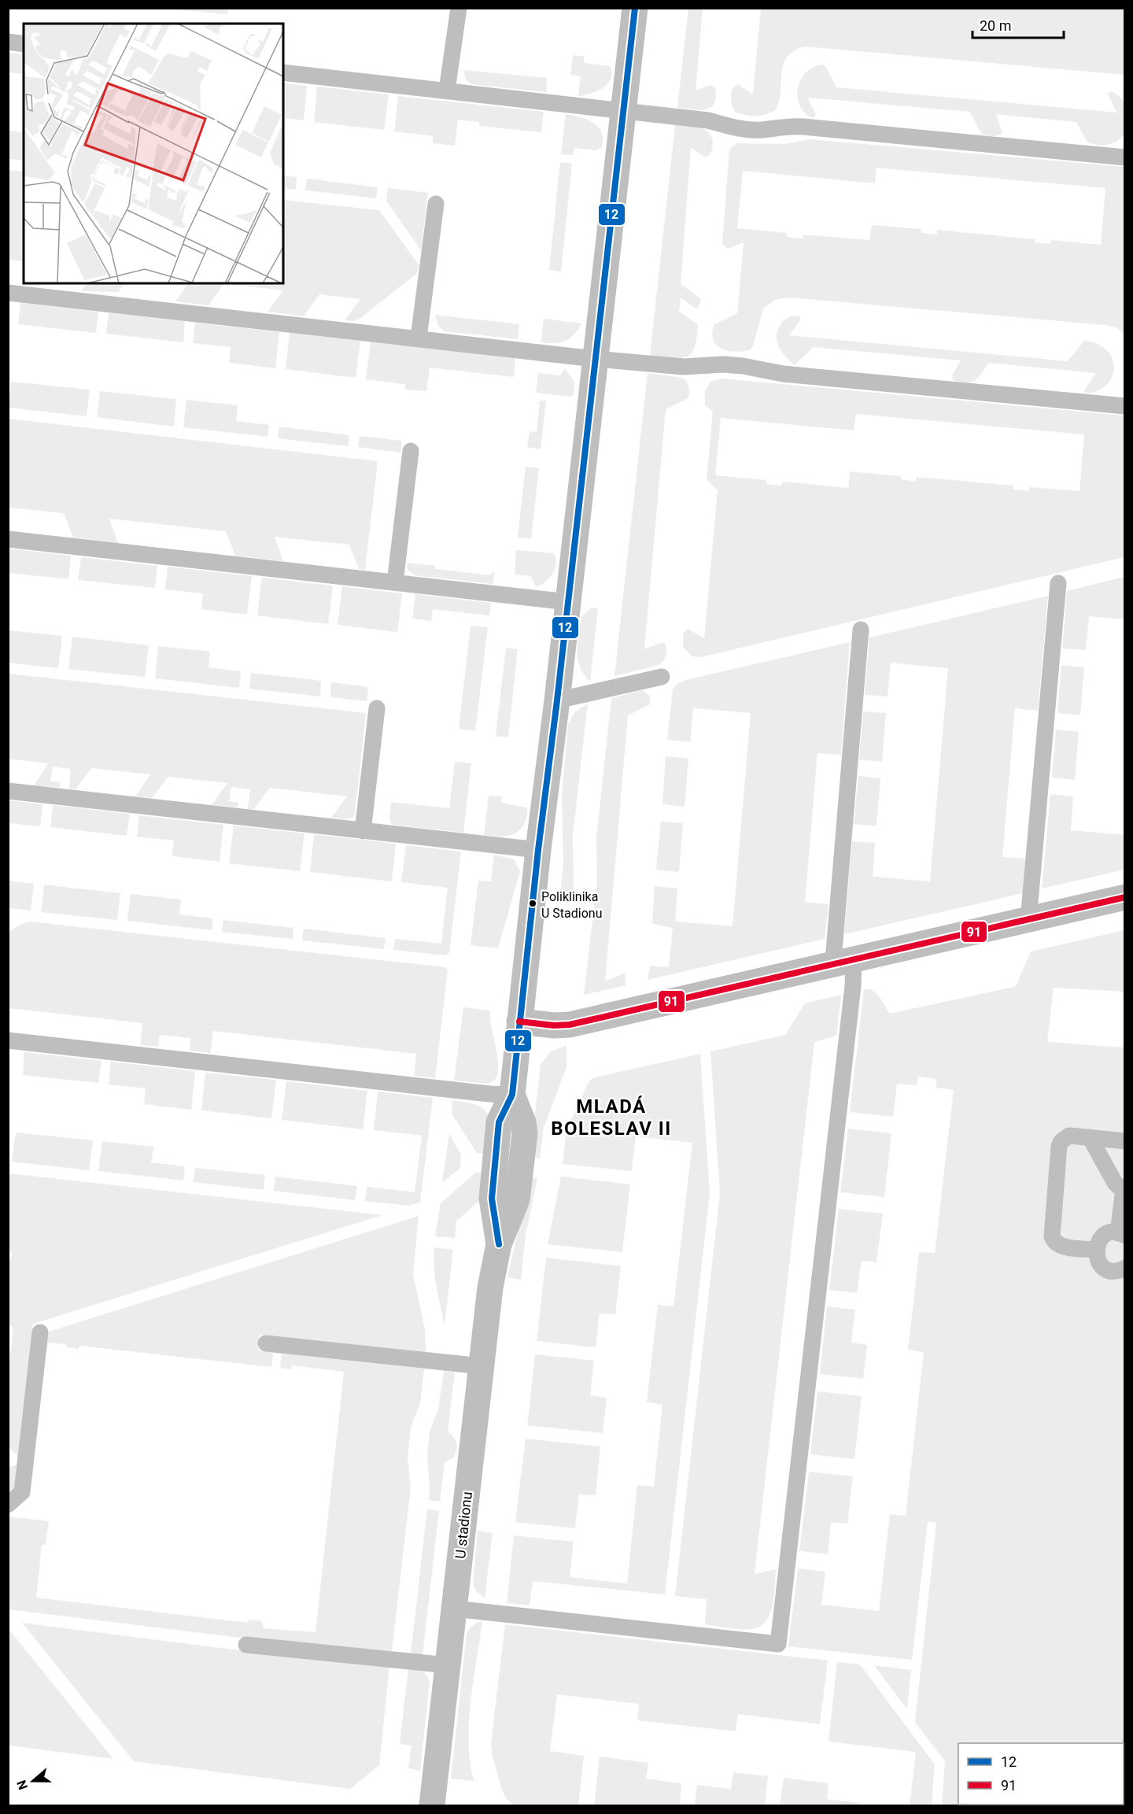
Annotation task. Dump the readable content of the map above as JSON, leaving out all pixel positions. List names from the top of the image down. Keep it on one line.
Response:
{"streets":{"street":["U stadionu"]},"districts":["MLADÁ BOLESLAV II"],"places":["Poliklinika U Stadionu"],"lines":["transit line 12","transit line 91"],"legend":["12","91"],"scale_bar":"20 m","north":"left"}
